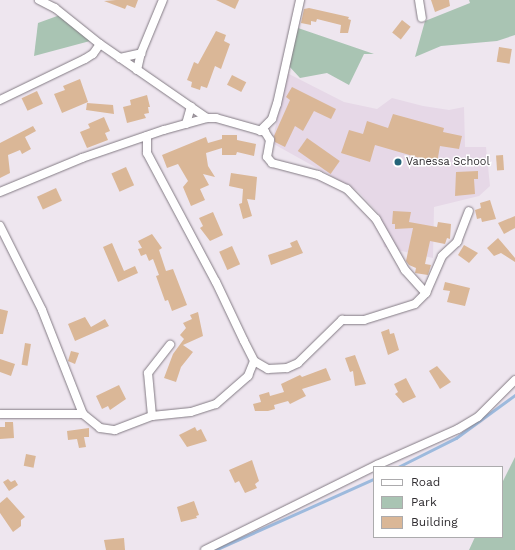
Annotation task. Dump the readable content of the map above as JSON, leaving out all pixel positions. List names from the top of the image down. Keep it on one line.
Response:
{"places":["Vanessa School"],"legend":["Road","Park","Building"]}
